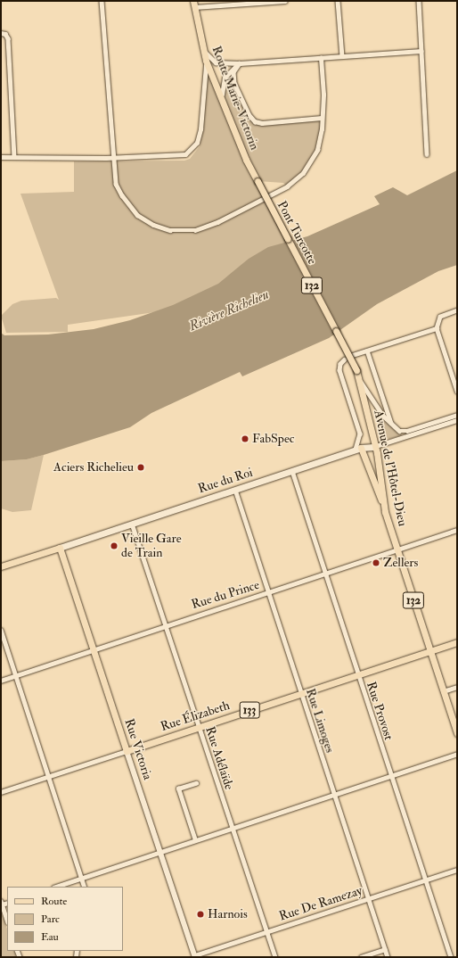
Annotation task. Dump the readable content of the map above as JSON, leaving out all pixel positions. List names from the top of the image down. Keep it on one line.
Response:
{"streets":{"main road":["Route Marie-Victorin","Pont Turcotte","132","Avenue de l'Hôtel-Dieu","Rue du Roi","133","Rue Élizabeth","Rue Victoria"],"street":["Rue du Prince","Rue Provost","Rue Limoges","Rue Adélaïde","Rue De Ramezay"]},"crossings":[["Route Marie-Victorin","Pont Turcotte"],["Pont Turcotte","Avenue de l'Hôtel-Dieu"],["Avenue de l'Hôtel-Dieu","Rue du Roi"],["Avenue de l'Hôtel-Dieu","Rue du Prince"],["Avenue de l'Hôtel-Dieu","Rue Élizabeth"],["Rue du Roi","Rue Provost"],["Rue du Roi","Rue Limoges"],["Rue du Roi","Rue Victoria"],["Rue du Roi","Rue Adélaïde"],["Rue du Prince","Rue Provost"],["Rue du Prince","Rue Limoges"],["Rue du Prince","Rue Victoria"],["Rue du Prince","Rue Adélaïde"],["Rue Provost","Rue Élizabeth"],["Rue Provost","Rue De Ramezay"],["Rue Élizabeth","Rue Limoges"],["Rue Élizabeth","Rue Victoria"],["Rue Élizabeth","Rue Adélaïde"],["Rue Limoges","Rue De Ramezay"],["Rue Victoria","Rue De Ramezay"],["Rue Adélaïde","Rue De Ramezay"]],"water":["Rivière Richelieu"],"places":["FabSpec","Aciers Richelieu","Vieille Gare de Train","Zellers","Harnois"],"legend":["Route","Parc","Eau"]}
